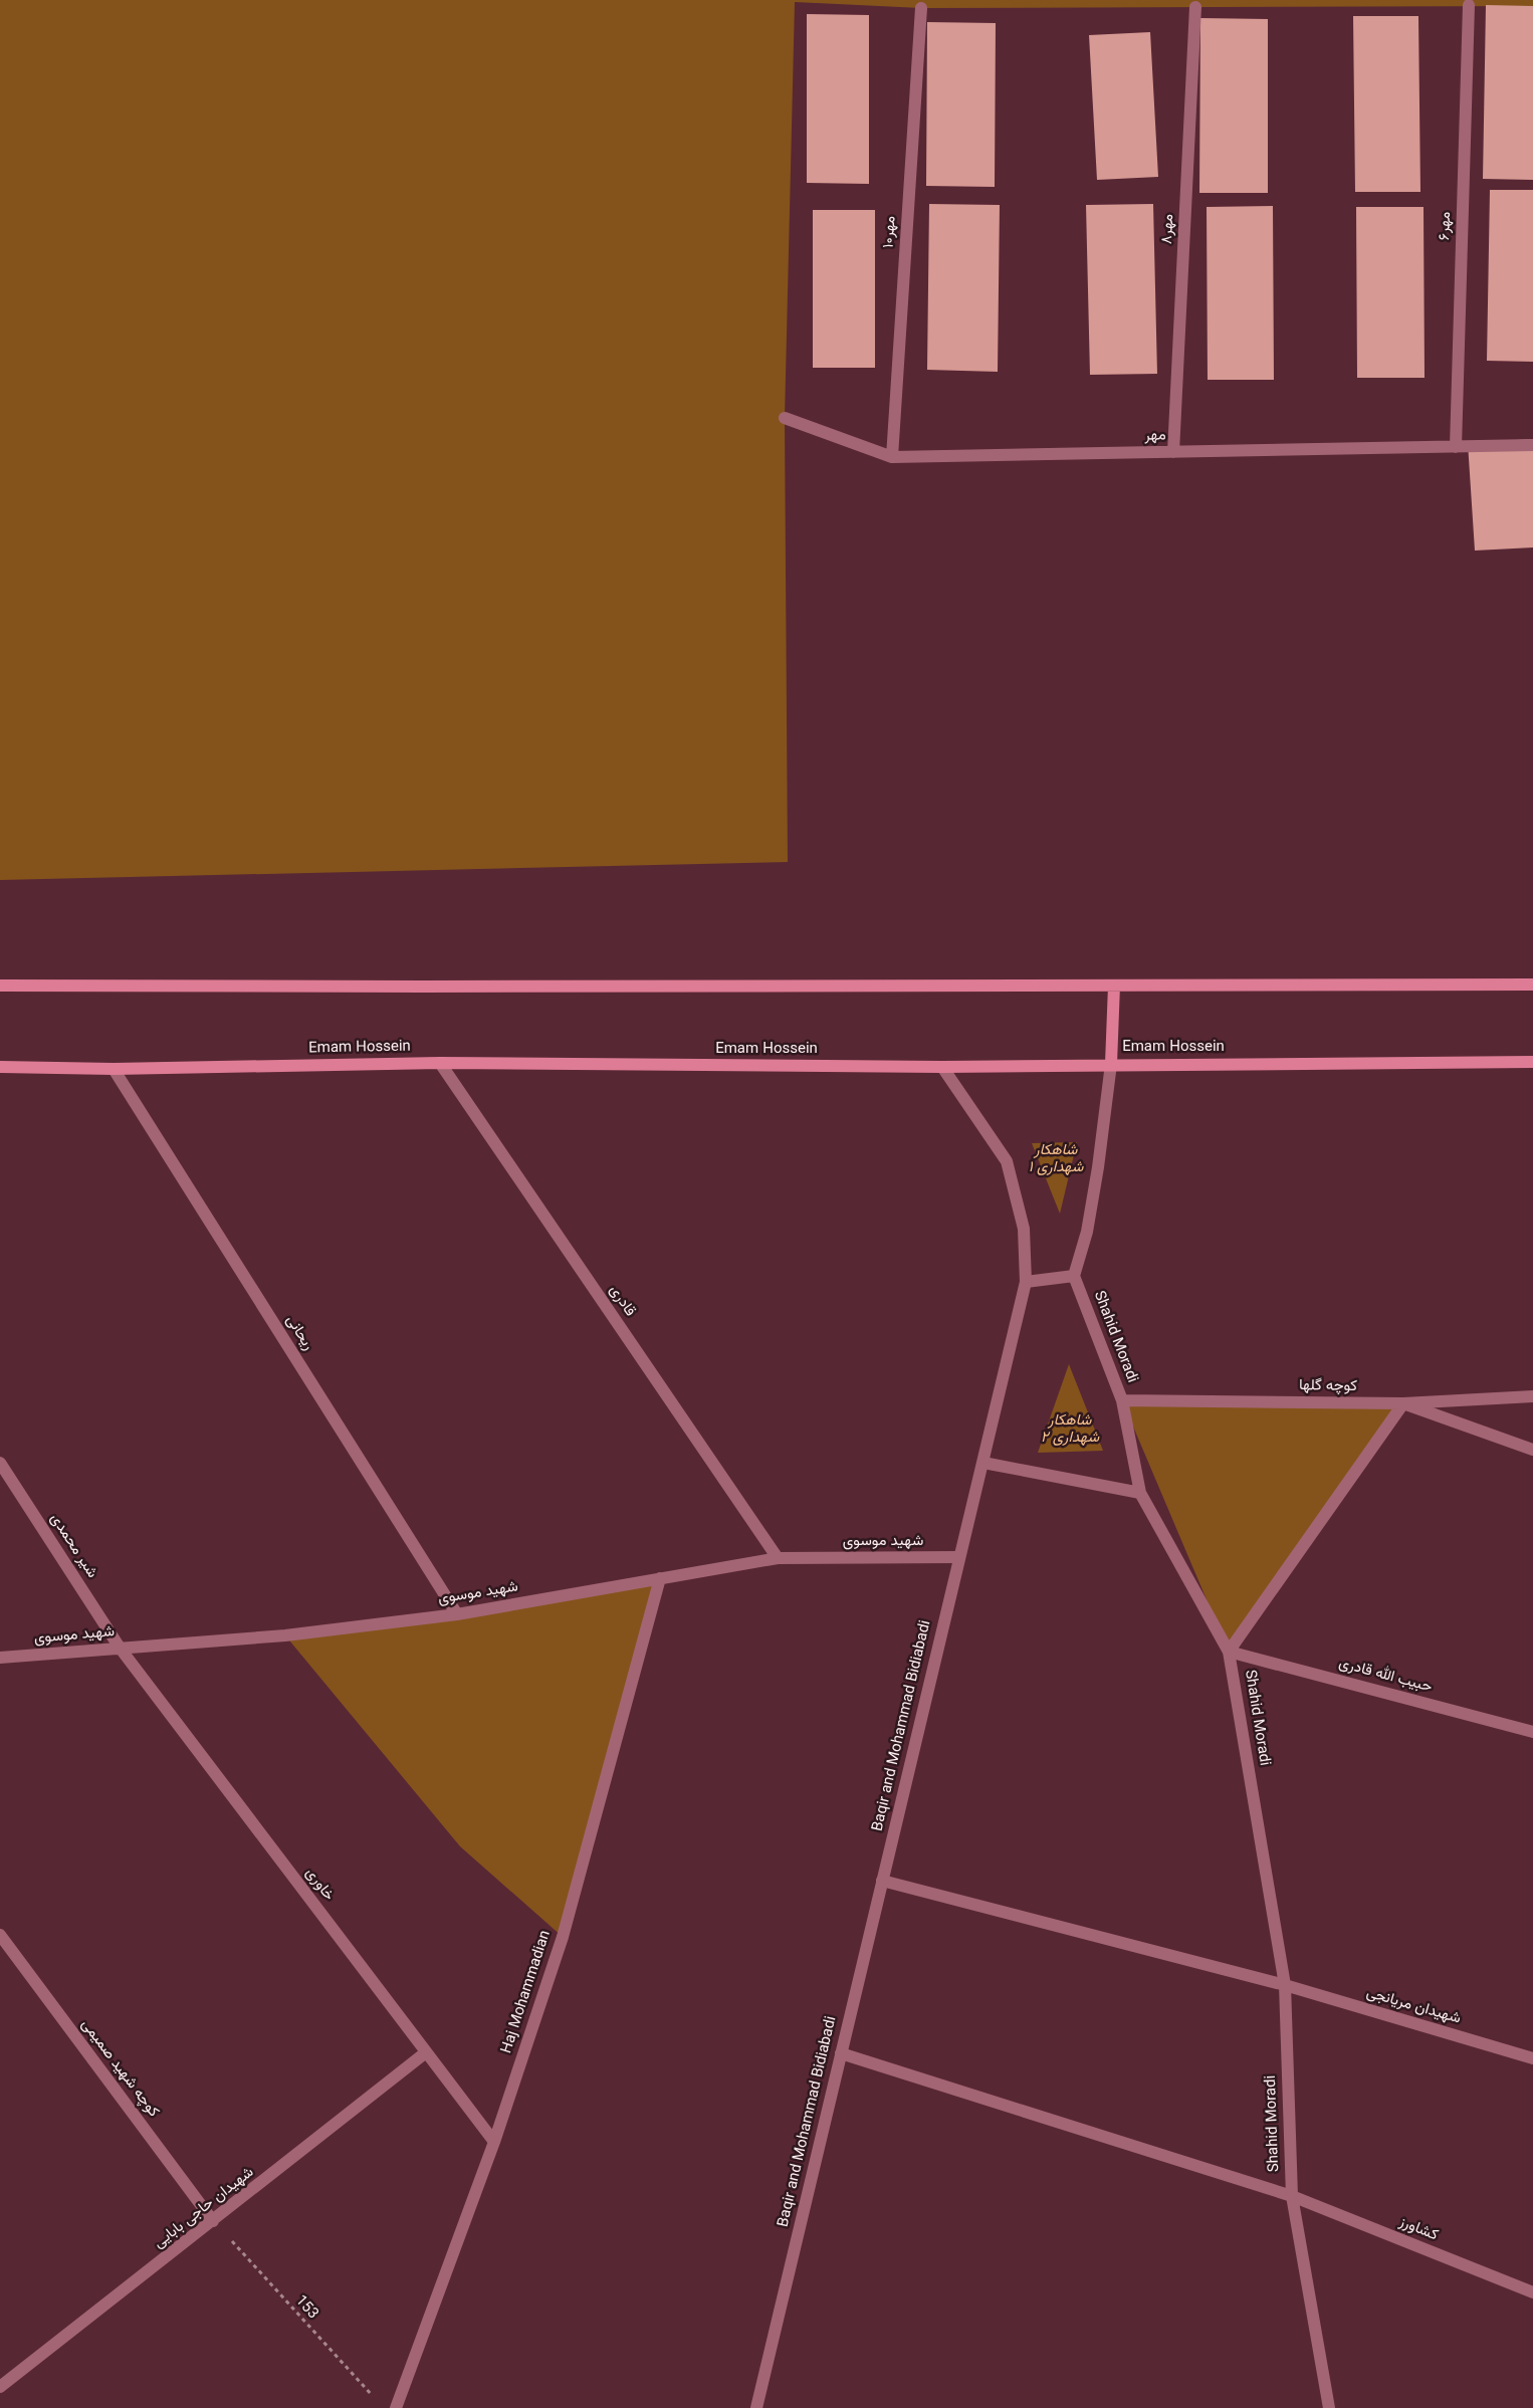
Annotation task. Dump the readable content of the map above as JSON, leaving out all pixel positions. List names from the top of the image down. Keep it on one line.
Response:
{"streets":{"main road":["Emam Hossein"],"street":["مهر۶","مهر۸","مهر۱۰","مهر","قادری","ریحانی","Shahid Moradi","کوچه گلها","شهید موسوی","شیر محمدی","حبیب الله قادری","Baqir and Mohammad Bidiabadi","خاوری","Haj Mohammadian","شهیدان مریانجی","کوچه شهید صمیمی","شهیدان حاجی بابایی","کشاورز"],"path":["153"]},"crossings":[["مهر۶","مهر"],["مهر۸","مهر"],["مهر۱۰","مهر"],["Emam Hossein","قادری"],["Emam Hossein","ریحانی"],["Emam Hossein","Baqir and Mohammad Bidiabadi"],["قادری","شهید موسوی"],["ریحانی","شهید موسوی"],["Shahid Moradi","کوچه گلها"],["Shahid Moradi","حبیب الله قادری"],["Shahid Moradi","شهیدان مریانجی"],["Shahid Moradi","کشاورز"],["شهید موسوی","شیر محمدی"],["شهید موسوی","Baqir and Mohammad Bidiabadi"],["شهید موسوی","خاوری"],["شهید موسوی","Haj Mohammadian"],["شیر محمدی","خاوری"],["Baqir and Mohammad Bidiabadi","شهیدان مریانجی"],["Baqir and Mohammad Bidiabadi","کشاورز"],["خاوری","Haj Mohammadian"],["خاوری","شهیدان حاجی بابایی"],["کوچه شهید صمیمی","شهیدان حاجی بابایی"],["کوچه شهید صمیمی","153"],["شهیدان حاجی بابایی","153"]],"parks":["شاهکار شهداری ۱","شاهکار شهداری ۲"]}
